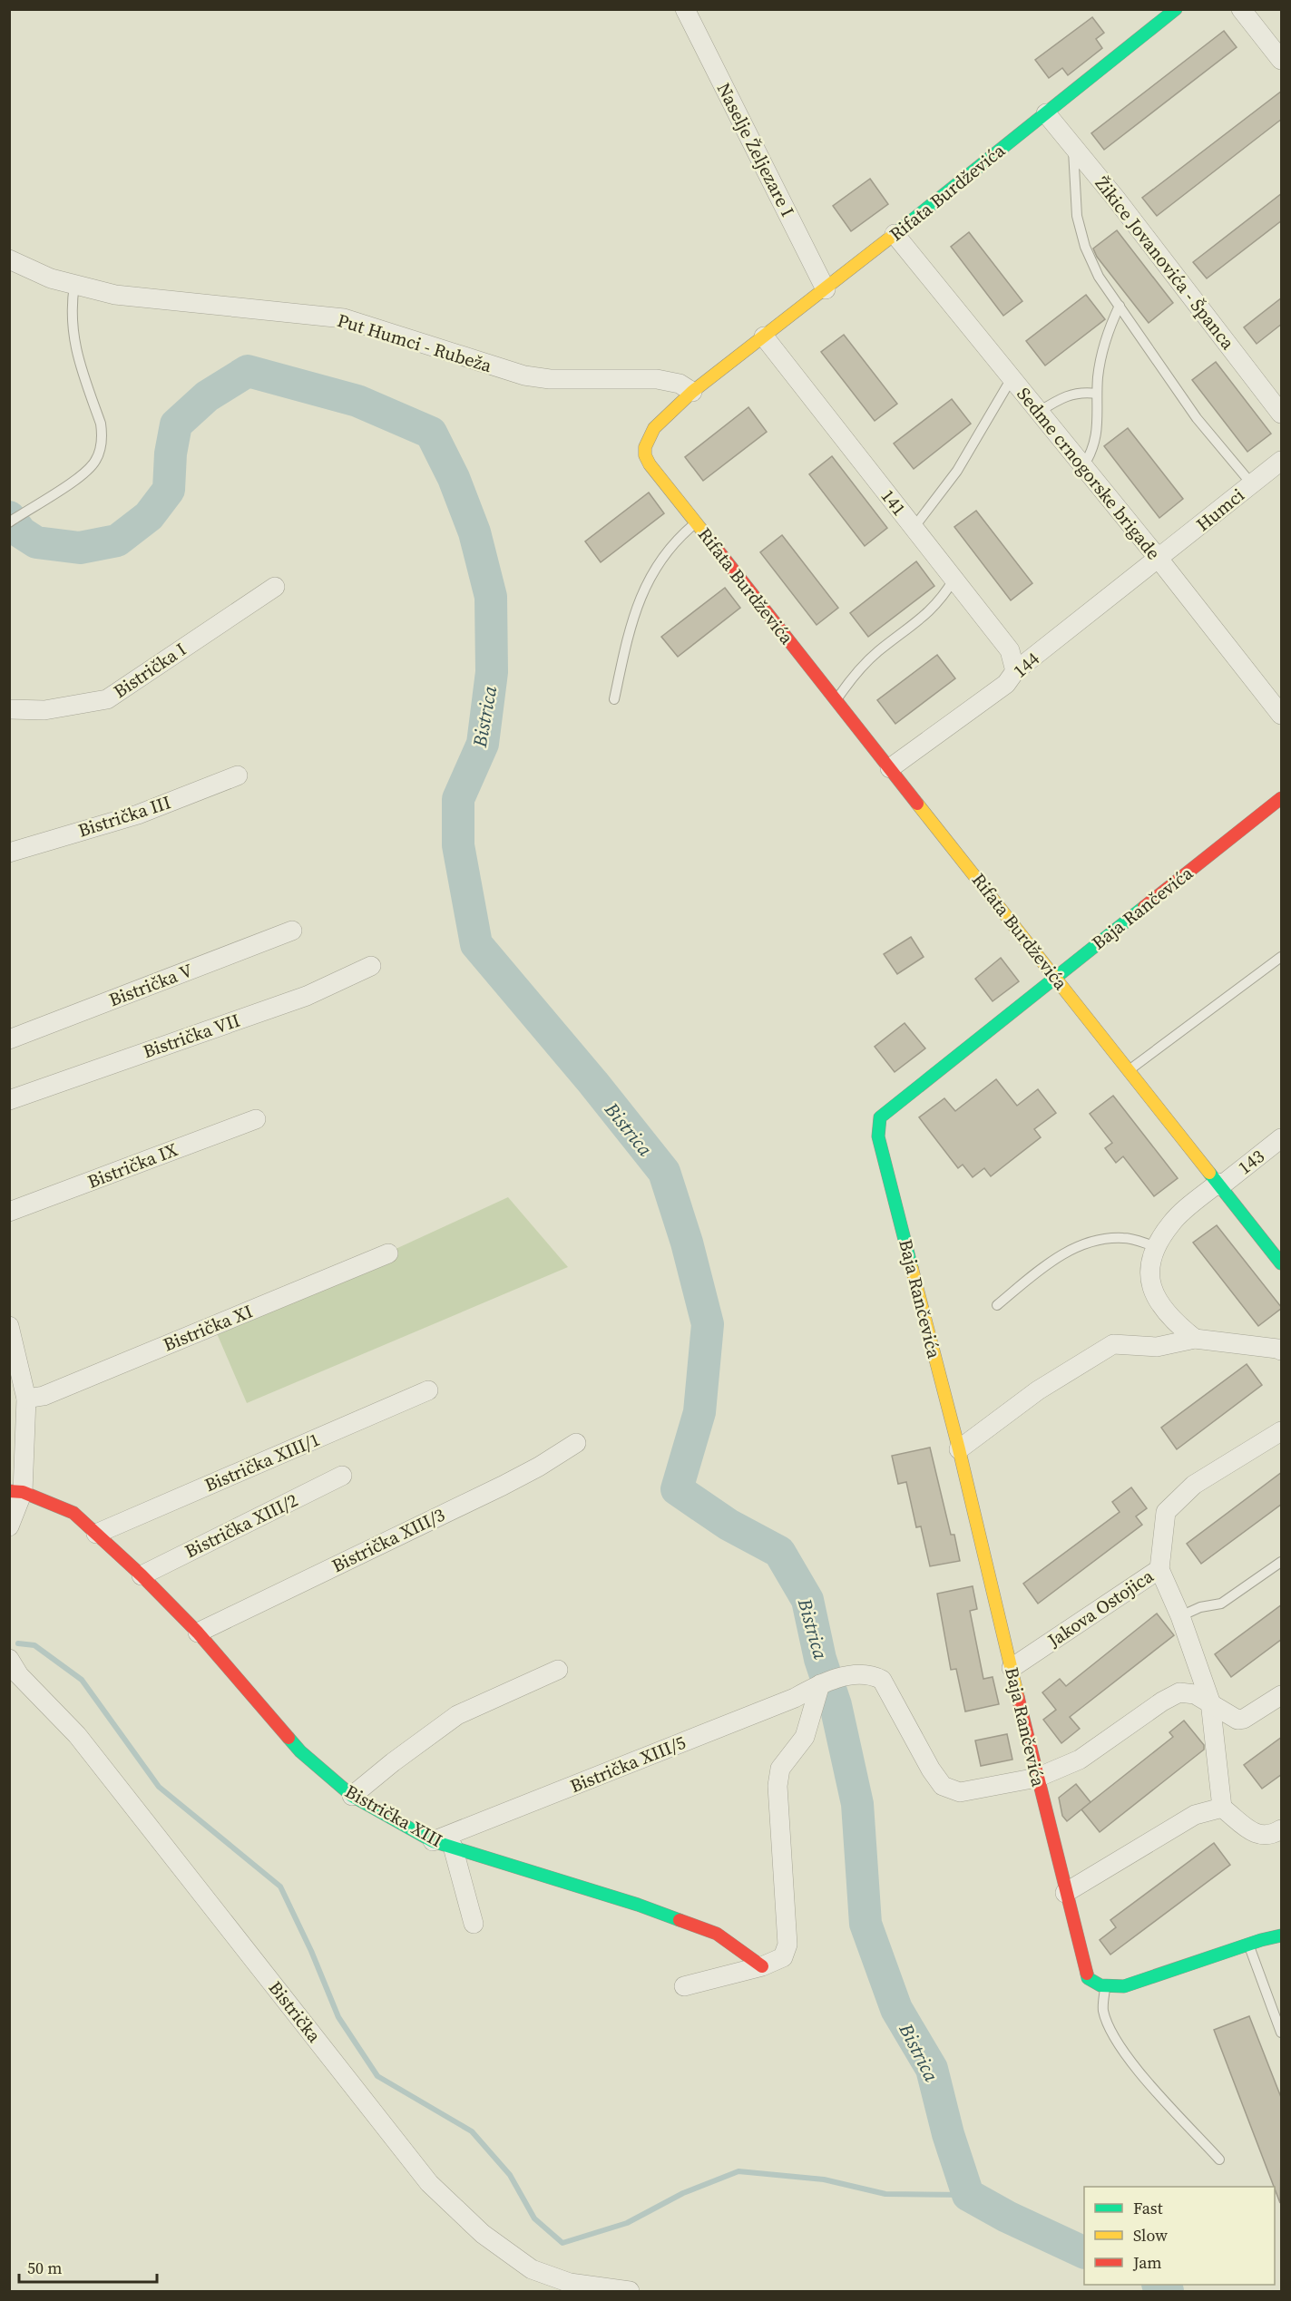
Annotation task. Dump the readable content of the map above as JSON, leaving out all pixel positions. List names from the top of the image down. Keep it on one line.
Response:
{"streets":{"street":["Naselje Željezare I","Rifata Burdževića","Žikice Jovanovića - Španca","Put Humci - Rubeža","Sedme crnogorske brigade","141","Humci","144","Bistrička I","Bistrička III","Baja Rančevića","Bistrička V","Bistrička VII","143","Bistrička IX","Bistrička XI","Bistrička XIII/1","Bistrička XIII/2","Bistrička XIII/3","Jakova Ostojica","Bistrička XIII/5","Bistrička XIII","Bistrička"]},"crossings":[["Naselje Željezare I","Rifata Burdževića"],["Rifata Burdževića","Žikice Jovanovića - Španca"],["Rifata Burdževića","Put Humci - Rubeža"],["Rifata Burdževića","Sedme crnogorske brigade"],["Rifata Burdževića","141"],["Rifata Burdževića","144"],["Rifata Burdževića","Baja Rančevića"],["Rifata Burdževića","143"],["Sedme crnogorske brigade","Humci"],["Sedme crnogorske brigade","144"],["141","144"],["Humci","144"],["Baja Rančevića","Jakova Ostojica"],["Baja Rančevića","Bistrička XIII/5"],["Bistrička XIII/1","Bistrička XIII"],["Bistrička XIII/2","Bistrička XIII"],["Bistrička XIII/3","Bistrička XIII"],["Bistrička XIII/5","Bistrička XIII"]],"water":["Bistrica"],"legend":["Fast","Slow","Jam"],"scale_bar":"50 m"}
